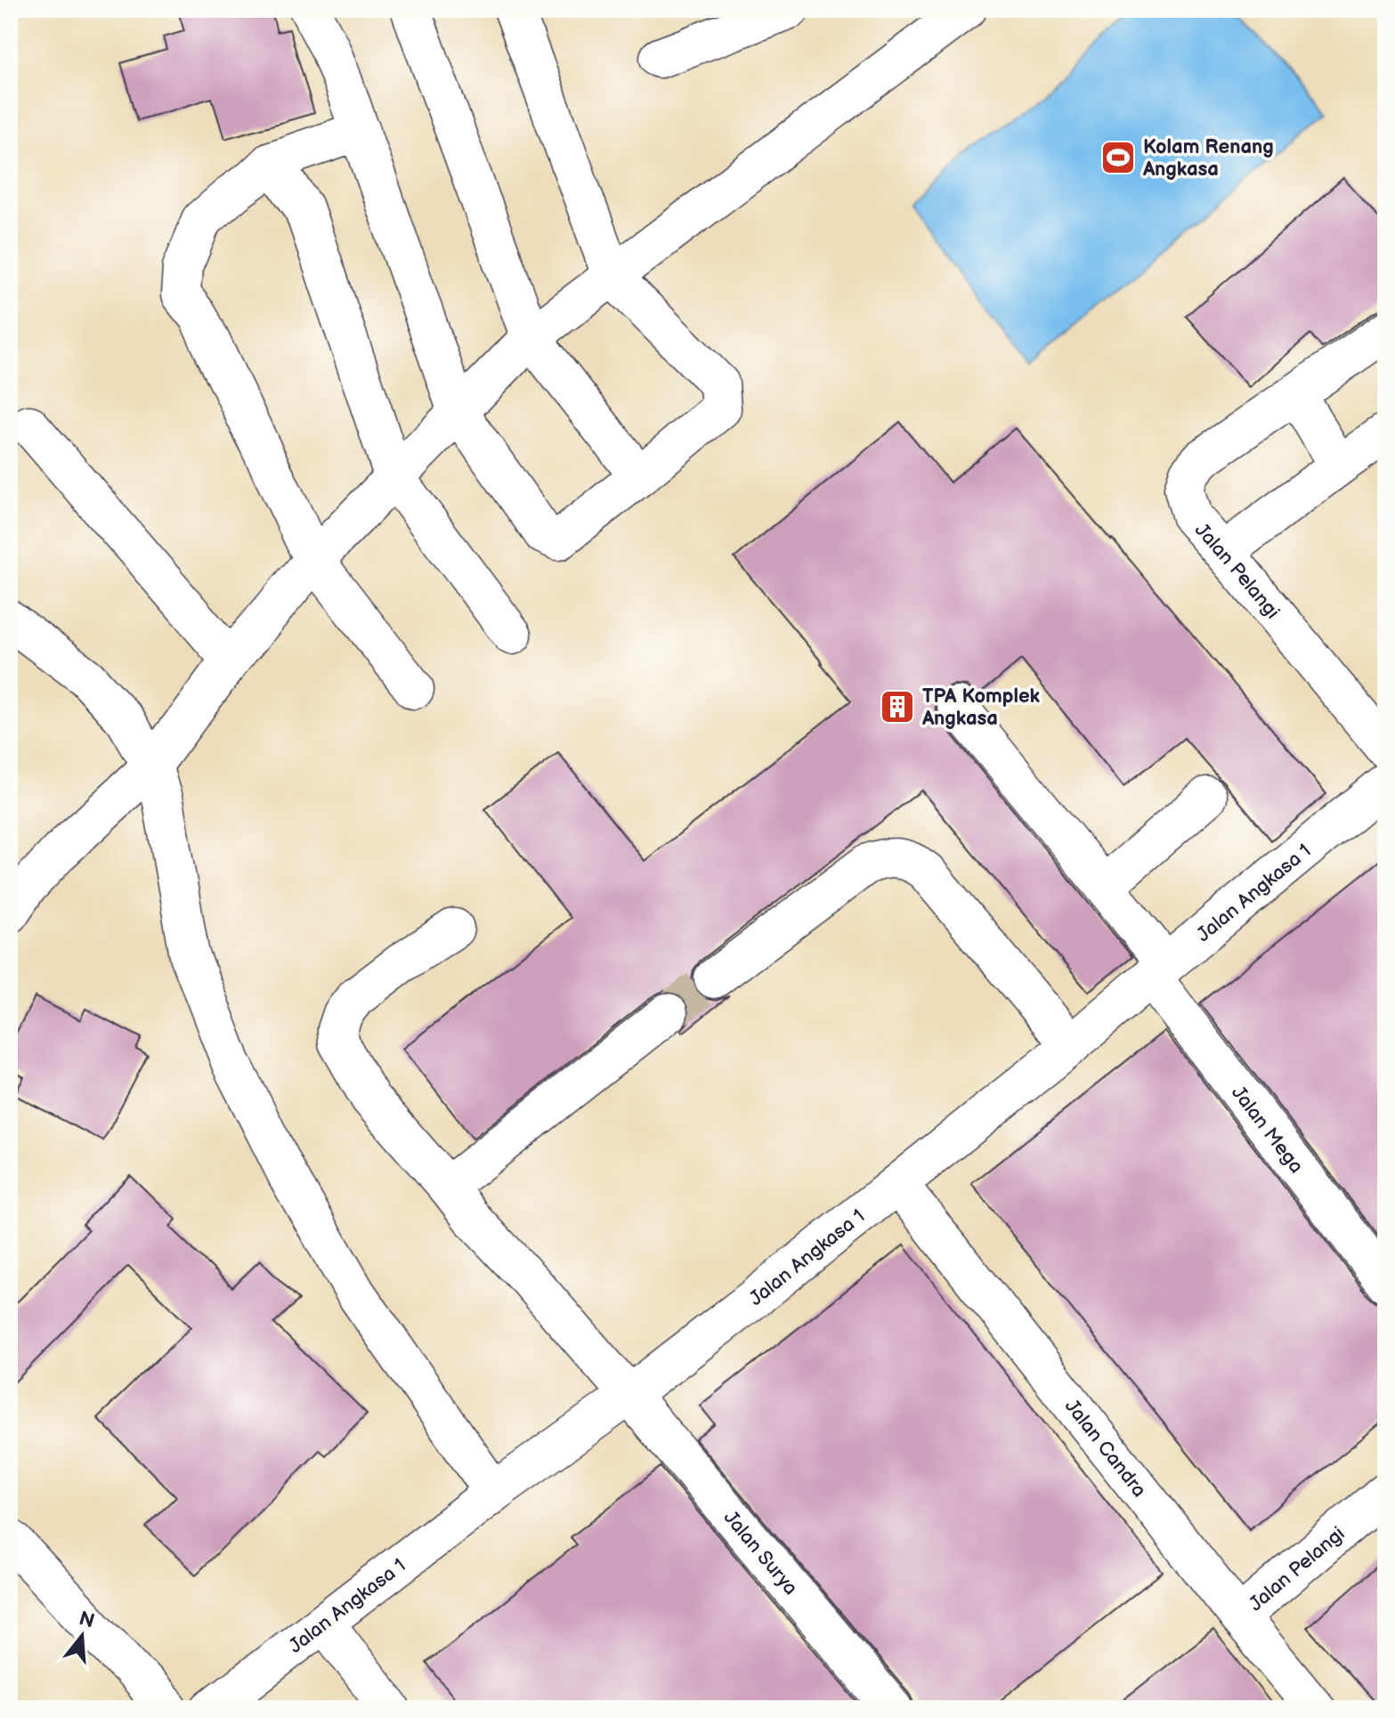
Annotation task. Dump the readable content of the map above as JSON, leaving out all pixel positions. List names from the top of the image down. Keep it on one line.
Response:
{"streets":{"street":["Jalan Pelangi","Jalan Angkasa 1","Jalan Mega","Jalan Candra","Jalan Surya"]},"crossings":[["Jalan Pelangi","Jalan Candra"],["Jalan Angkasa 1","Jalan Mega"],["Jalan Angkasa 1","Jalan Candra"],["Jalan Angkasa 1","Jalan Surya"]],"places":{"sports":["Kolam Renang Angkasa"],"building":["TPA Komplek Angkasa"]},"north":"top"}
